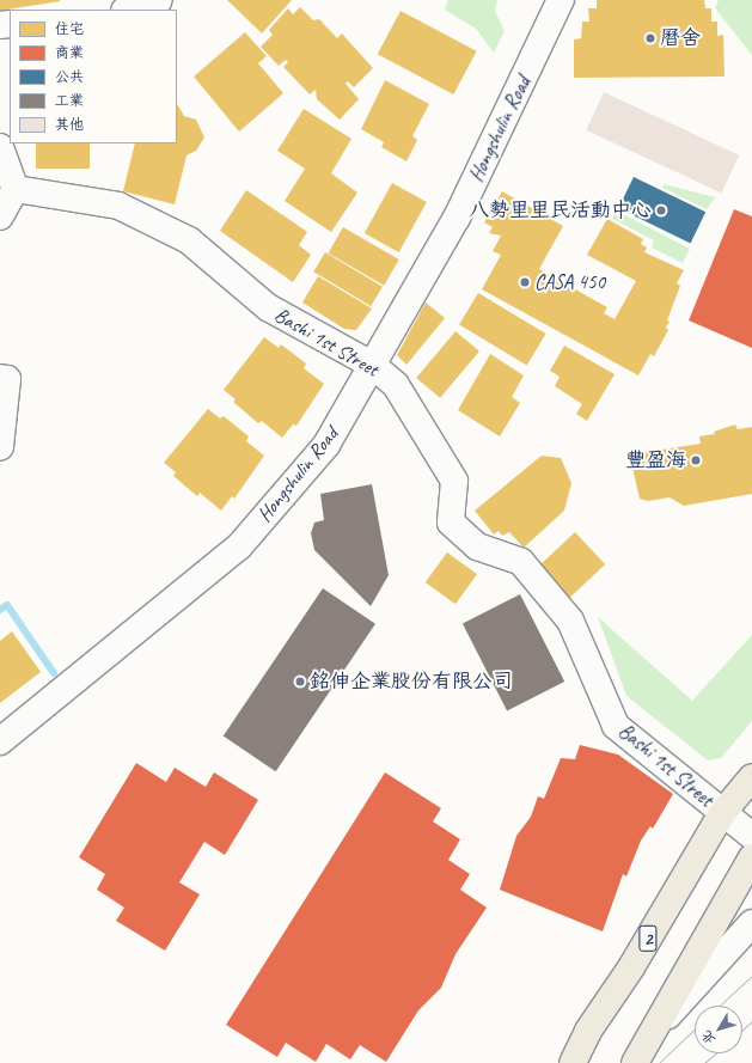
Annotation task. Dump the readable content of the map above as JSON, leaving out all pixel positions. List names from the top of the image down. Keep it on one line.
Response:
{"streets":{"main road":["2"],"street":["Hongshulin Road","Bashi 1st Street"]},"crossings":[["Hongshulin Road","Bashi 1st Street"],["Bashi 1st Street","2"]],"places":["曆舍","八勢里里民活動中心","CASA 450","豐盈海","銘伸企業股份有限公司"],"legend":["住宅","商業","公共","工業","其他"],"north":"bottom left"}
